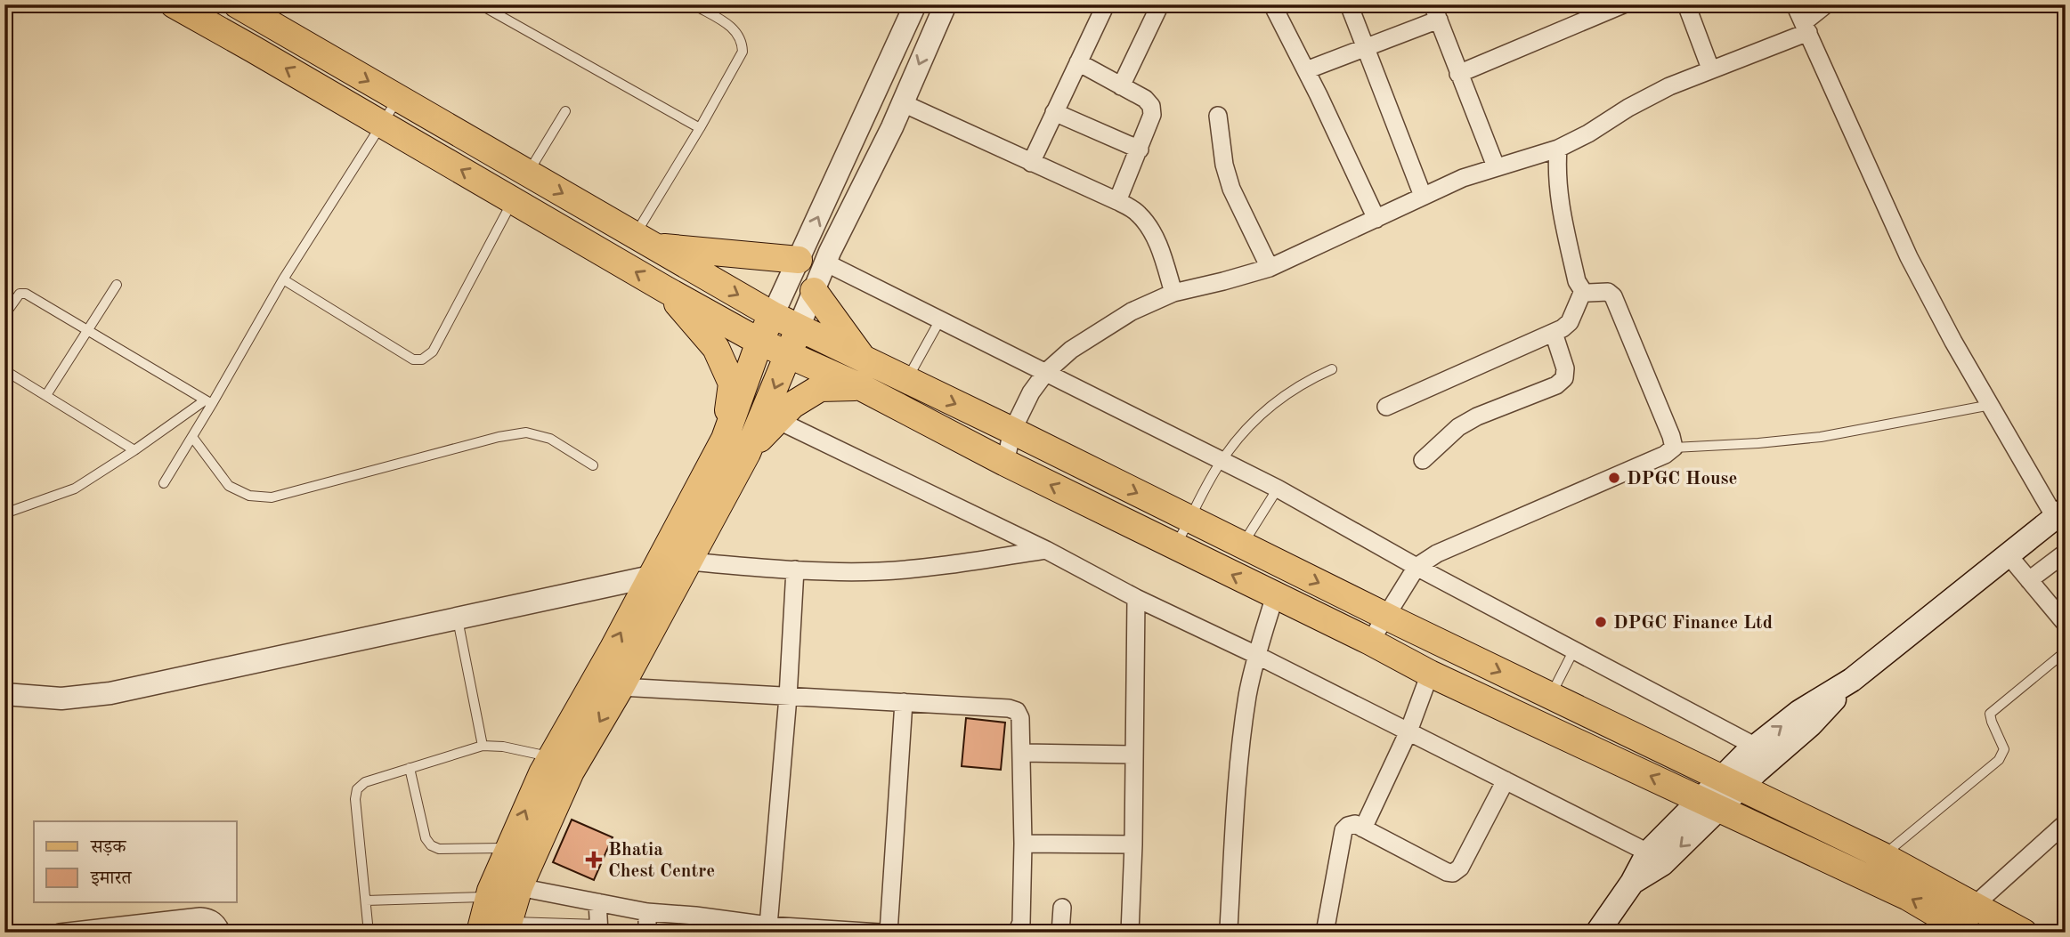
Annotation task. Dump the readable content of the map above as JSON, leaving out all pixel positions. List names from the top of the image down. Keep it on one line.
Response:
{"places":{"other":["DPGC House","DPGC Finance Ltd"],"health":["Bhatia Chest Centre"]},"legend":["सड़क","इमारत"]}
